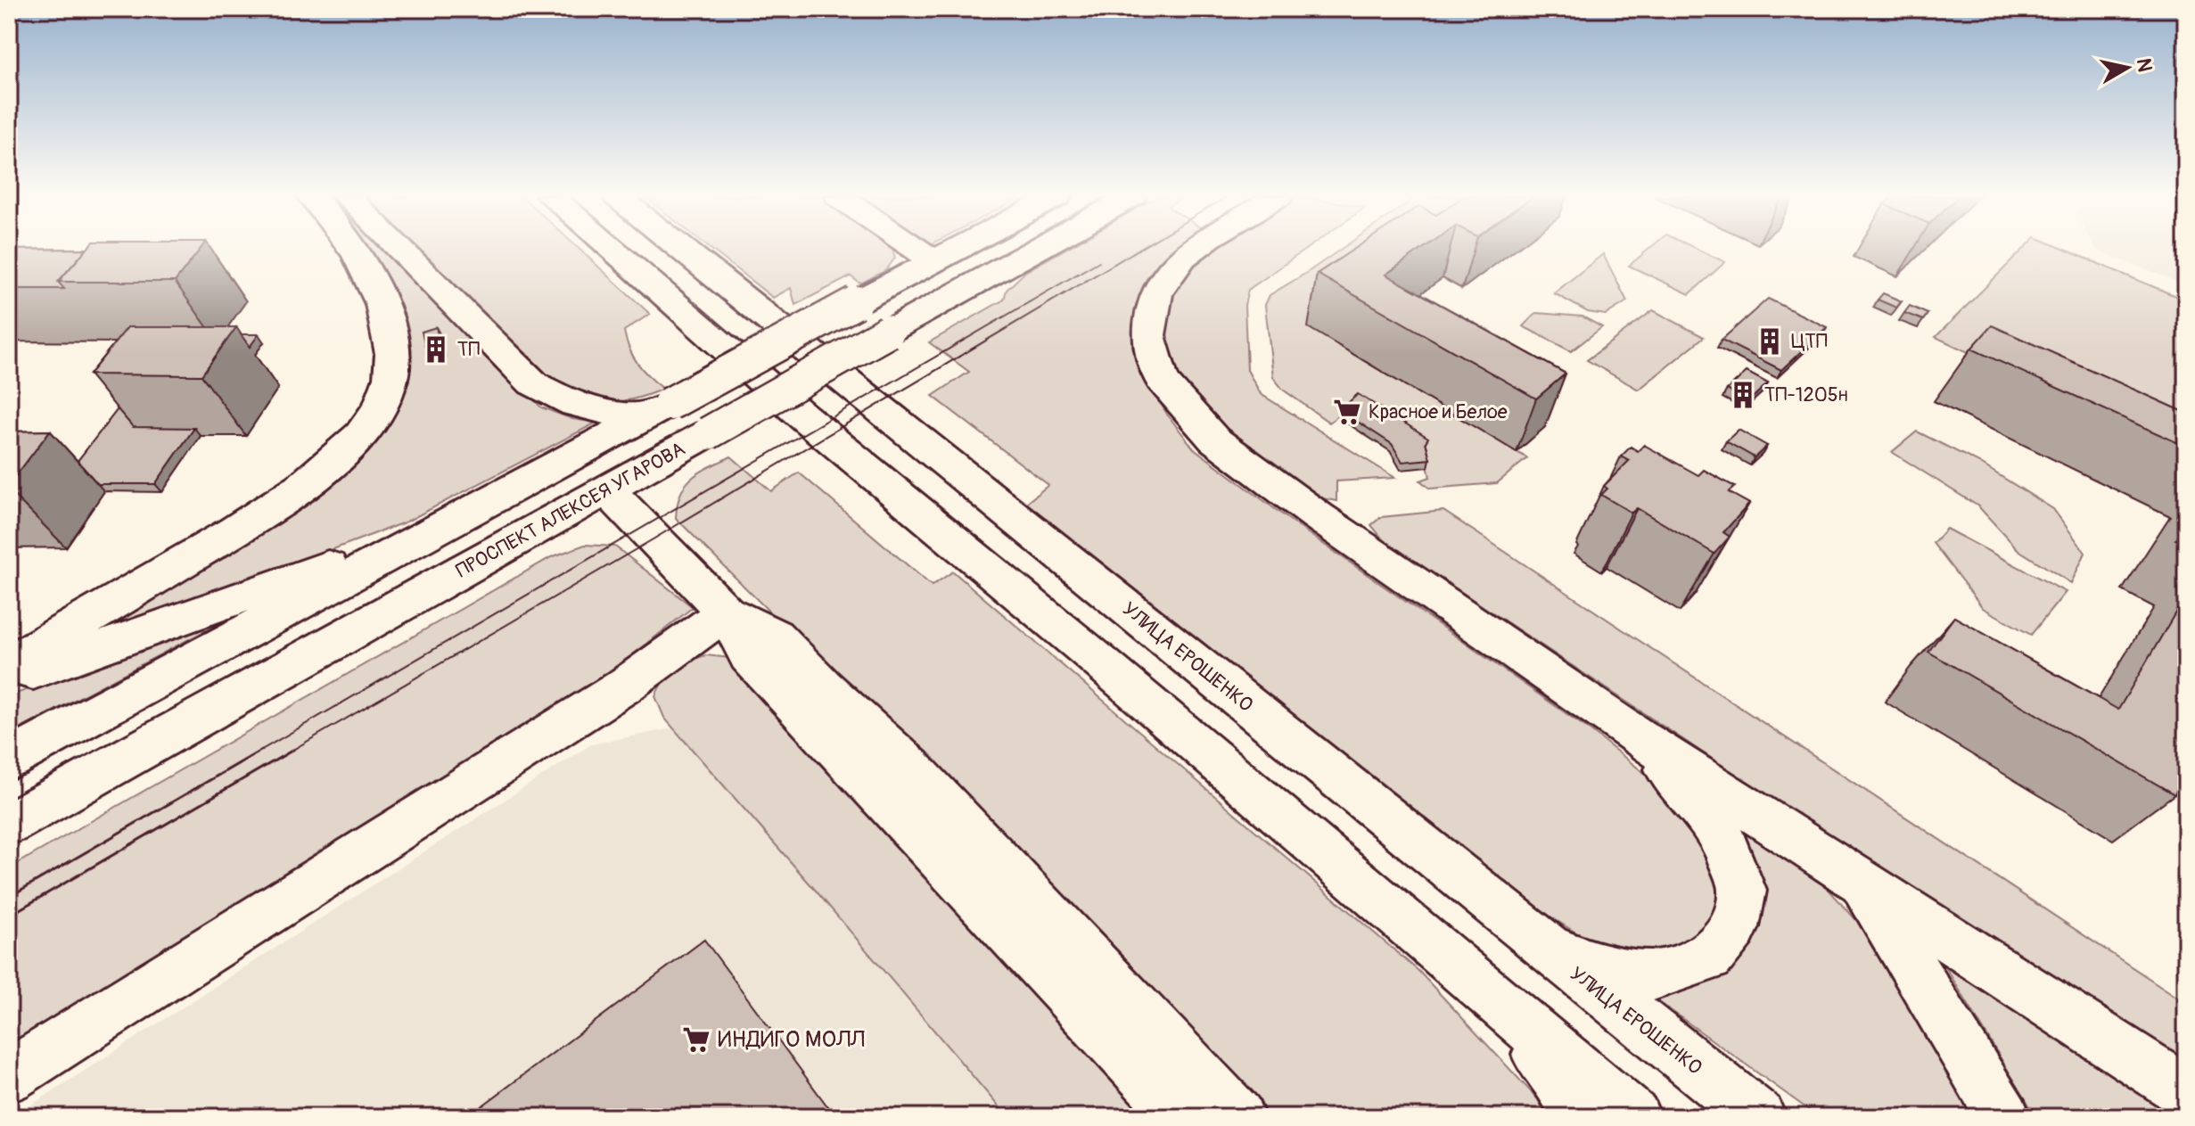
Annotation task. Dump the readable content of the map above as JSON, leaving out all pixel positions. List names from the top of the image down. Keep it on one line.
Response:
{"streets":{"main road":["ПРОСПЕКТ АЛЕКСЕЯ УГАРОВА","УЛИЦА ЕРОШЕНКО"]},"places":{"building":["ЦТП","ТП","ТП-1205н"],"supermarket":["Красное и Белое","ИНДИГО МОЛЛ"]},"north":"right"}
